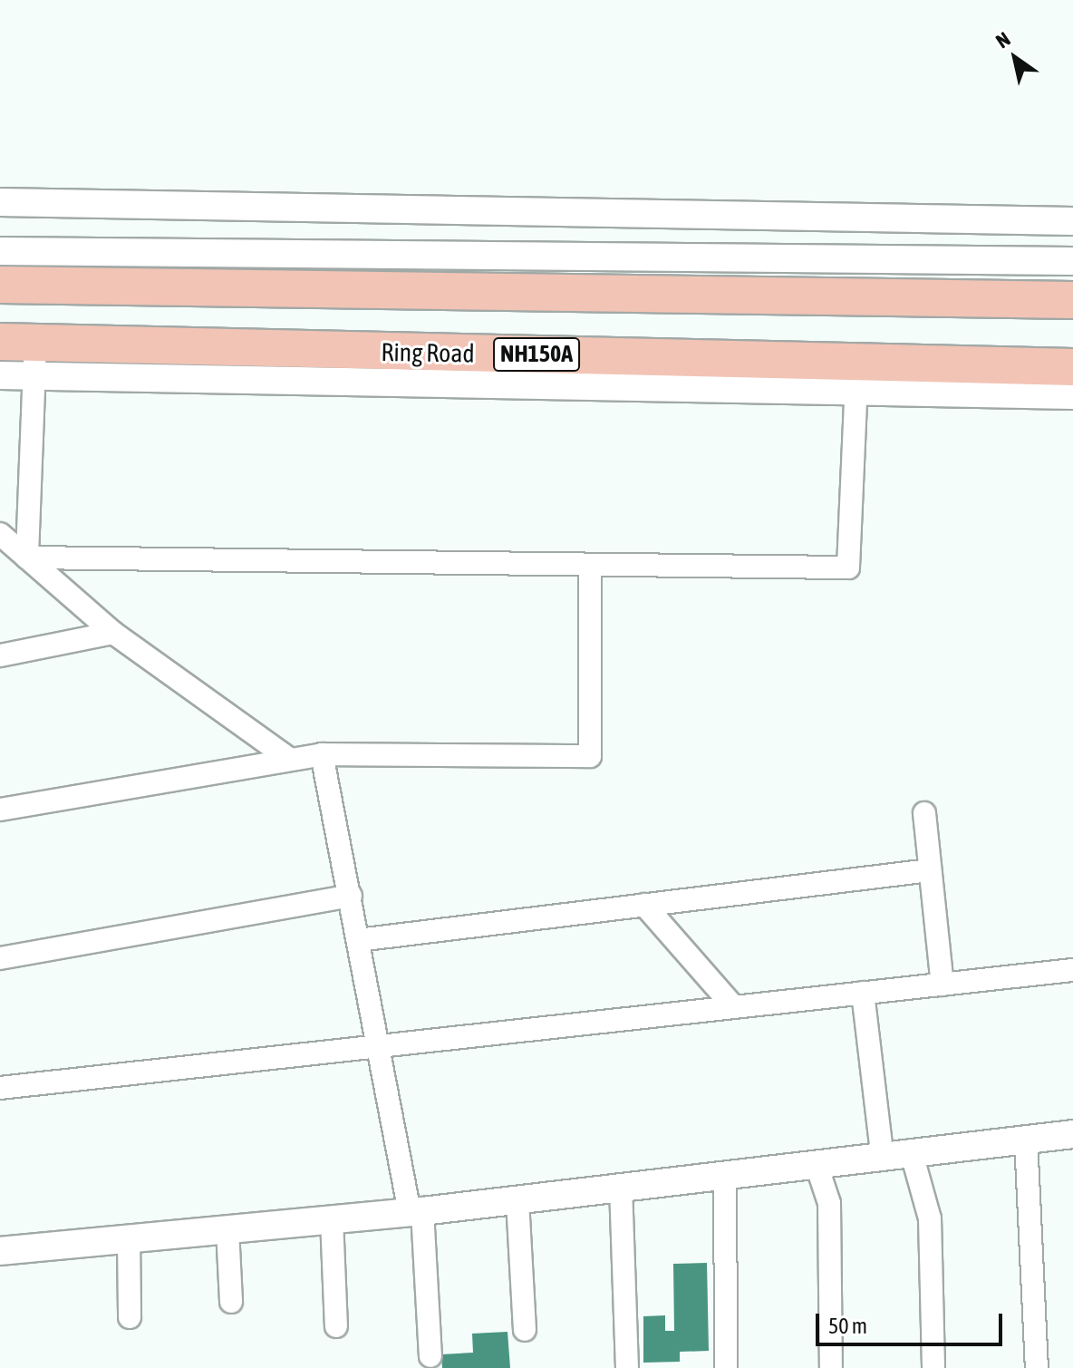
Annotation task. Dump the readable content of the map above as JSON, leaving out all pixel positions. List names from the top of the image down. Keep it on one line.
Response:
{"streets":{"highway":["Ring Road","NH150A"]},"scale_bar":"50 m","north":"top left"}
